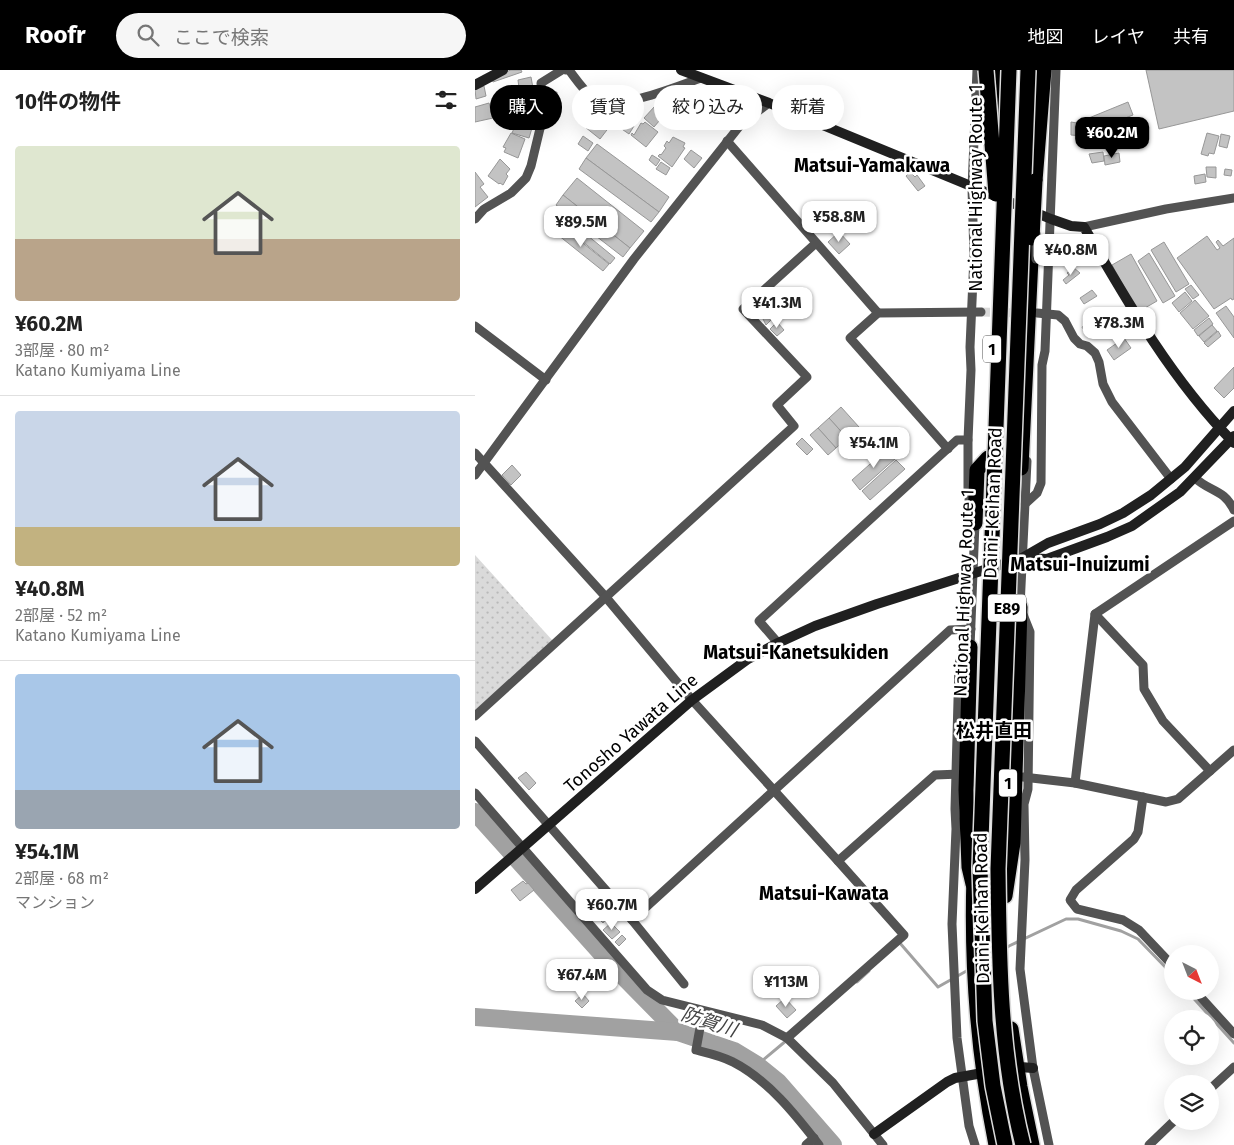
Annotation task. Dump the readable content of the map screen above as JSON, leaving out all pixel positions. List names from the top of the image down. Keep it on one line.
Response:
{"streets":{"highway":["National Highway Route 1","1","Daini-Keihan Road","E89"],"main road":["Tonosho Yawata Line"]},"districts":["Matsui-Yamakawa","Matsui-Inuizumi","Matsui-Kanetsukiden","松井直田","Matsui-Kawata"],"water":["防賀川"],"north":"bottom right","page":{"header":"Roofr","search":"ここで検索","nav":["地図","レイヤ","共有"],"heading":"10件の物件","chip":["購入","賃貸","絞り込み","新着"],"price":["¥60.2M","¥58.8M","¥89.5M","¥40.8M","¥41.3M","¥78.3M","¥54.1M","¥60.7M","¥67.4M","¥113M"],"list":[{"name":"¥60.2M","note":"3部屋 · 80 m² · Katano Kumiyama Line"},{"name":"¥40.8M","note":"2部屋 · 52 m² · Katano Kumiyama Line"},{"name":"¥54.1M","note":"2部屋 · 68 m² · マンション"}]}}
